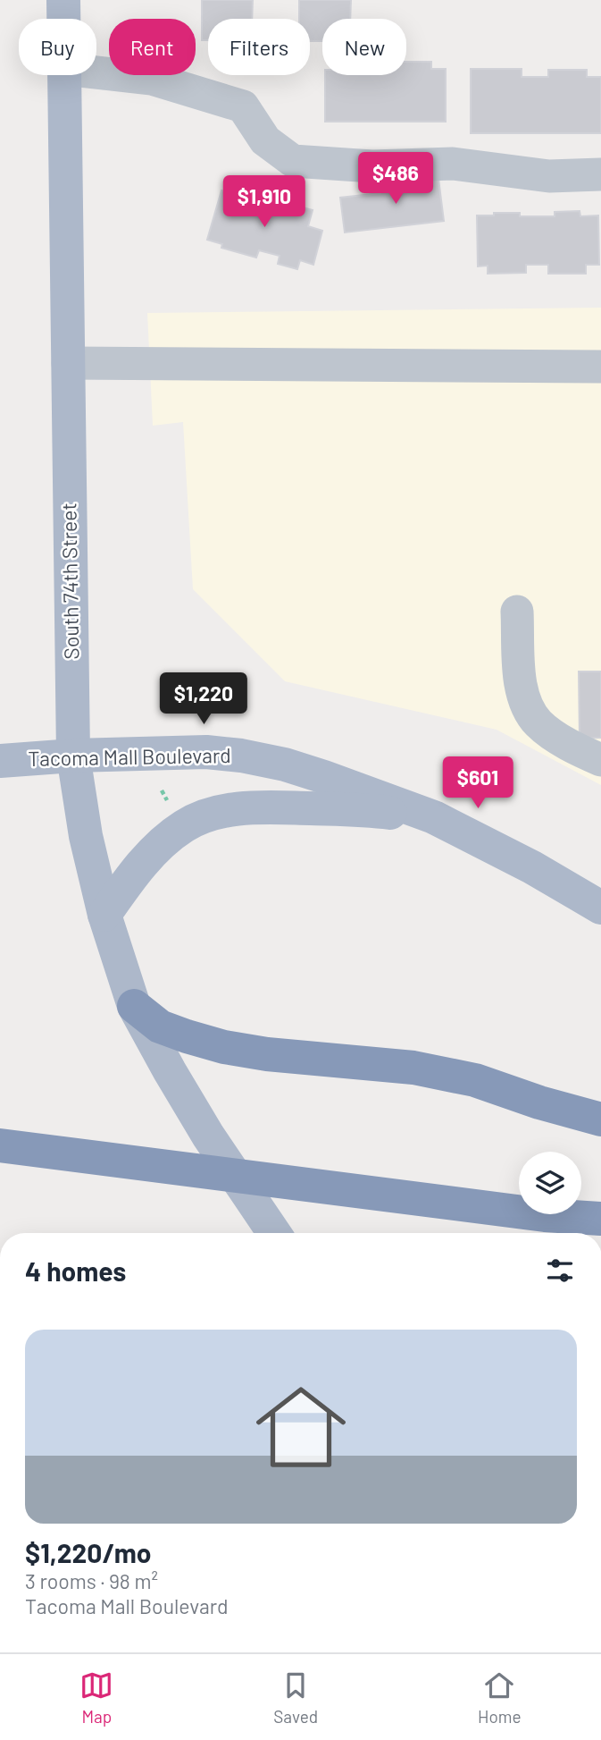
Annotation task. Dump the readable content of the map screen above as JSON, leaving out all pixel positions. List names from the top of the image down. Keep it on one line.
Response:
{"streets":{"main road":["South 74th Street","Tacoma Mall Boulevard"]},"crossings":[["South 74th Street","Tacoma Mall Boulevard"]],"page":{"chip":["Buy","Rent","Filters","New"],"price":["$486","$1,910","$1,220","$601"],"heading":"4 homes","list":[{"name":"$1,220/mo","note":"3 rooms · 98 m² · Tacoma Mall Boulevard"}],"tabs":["Map","Saved","Home"]}}
